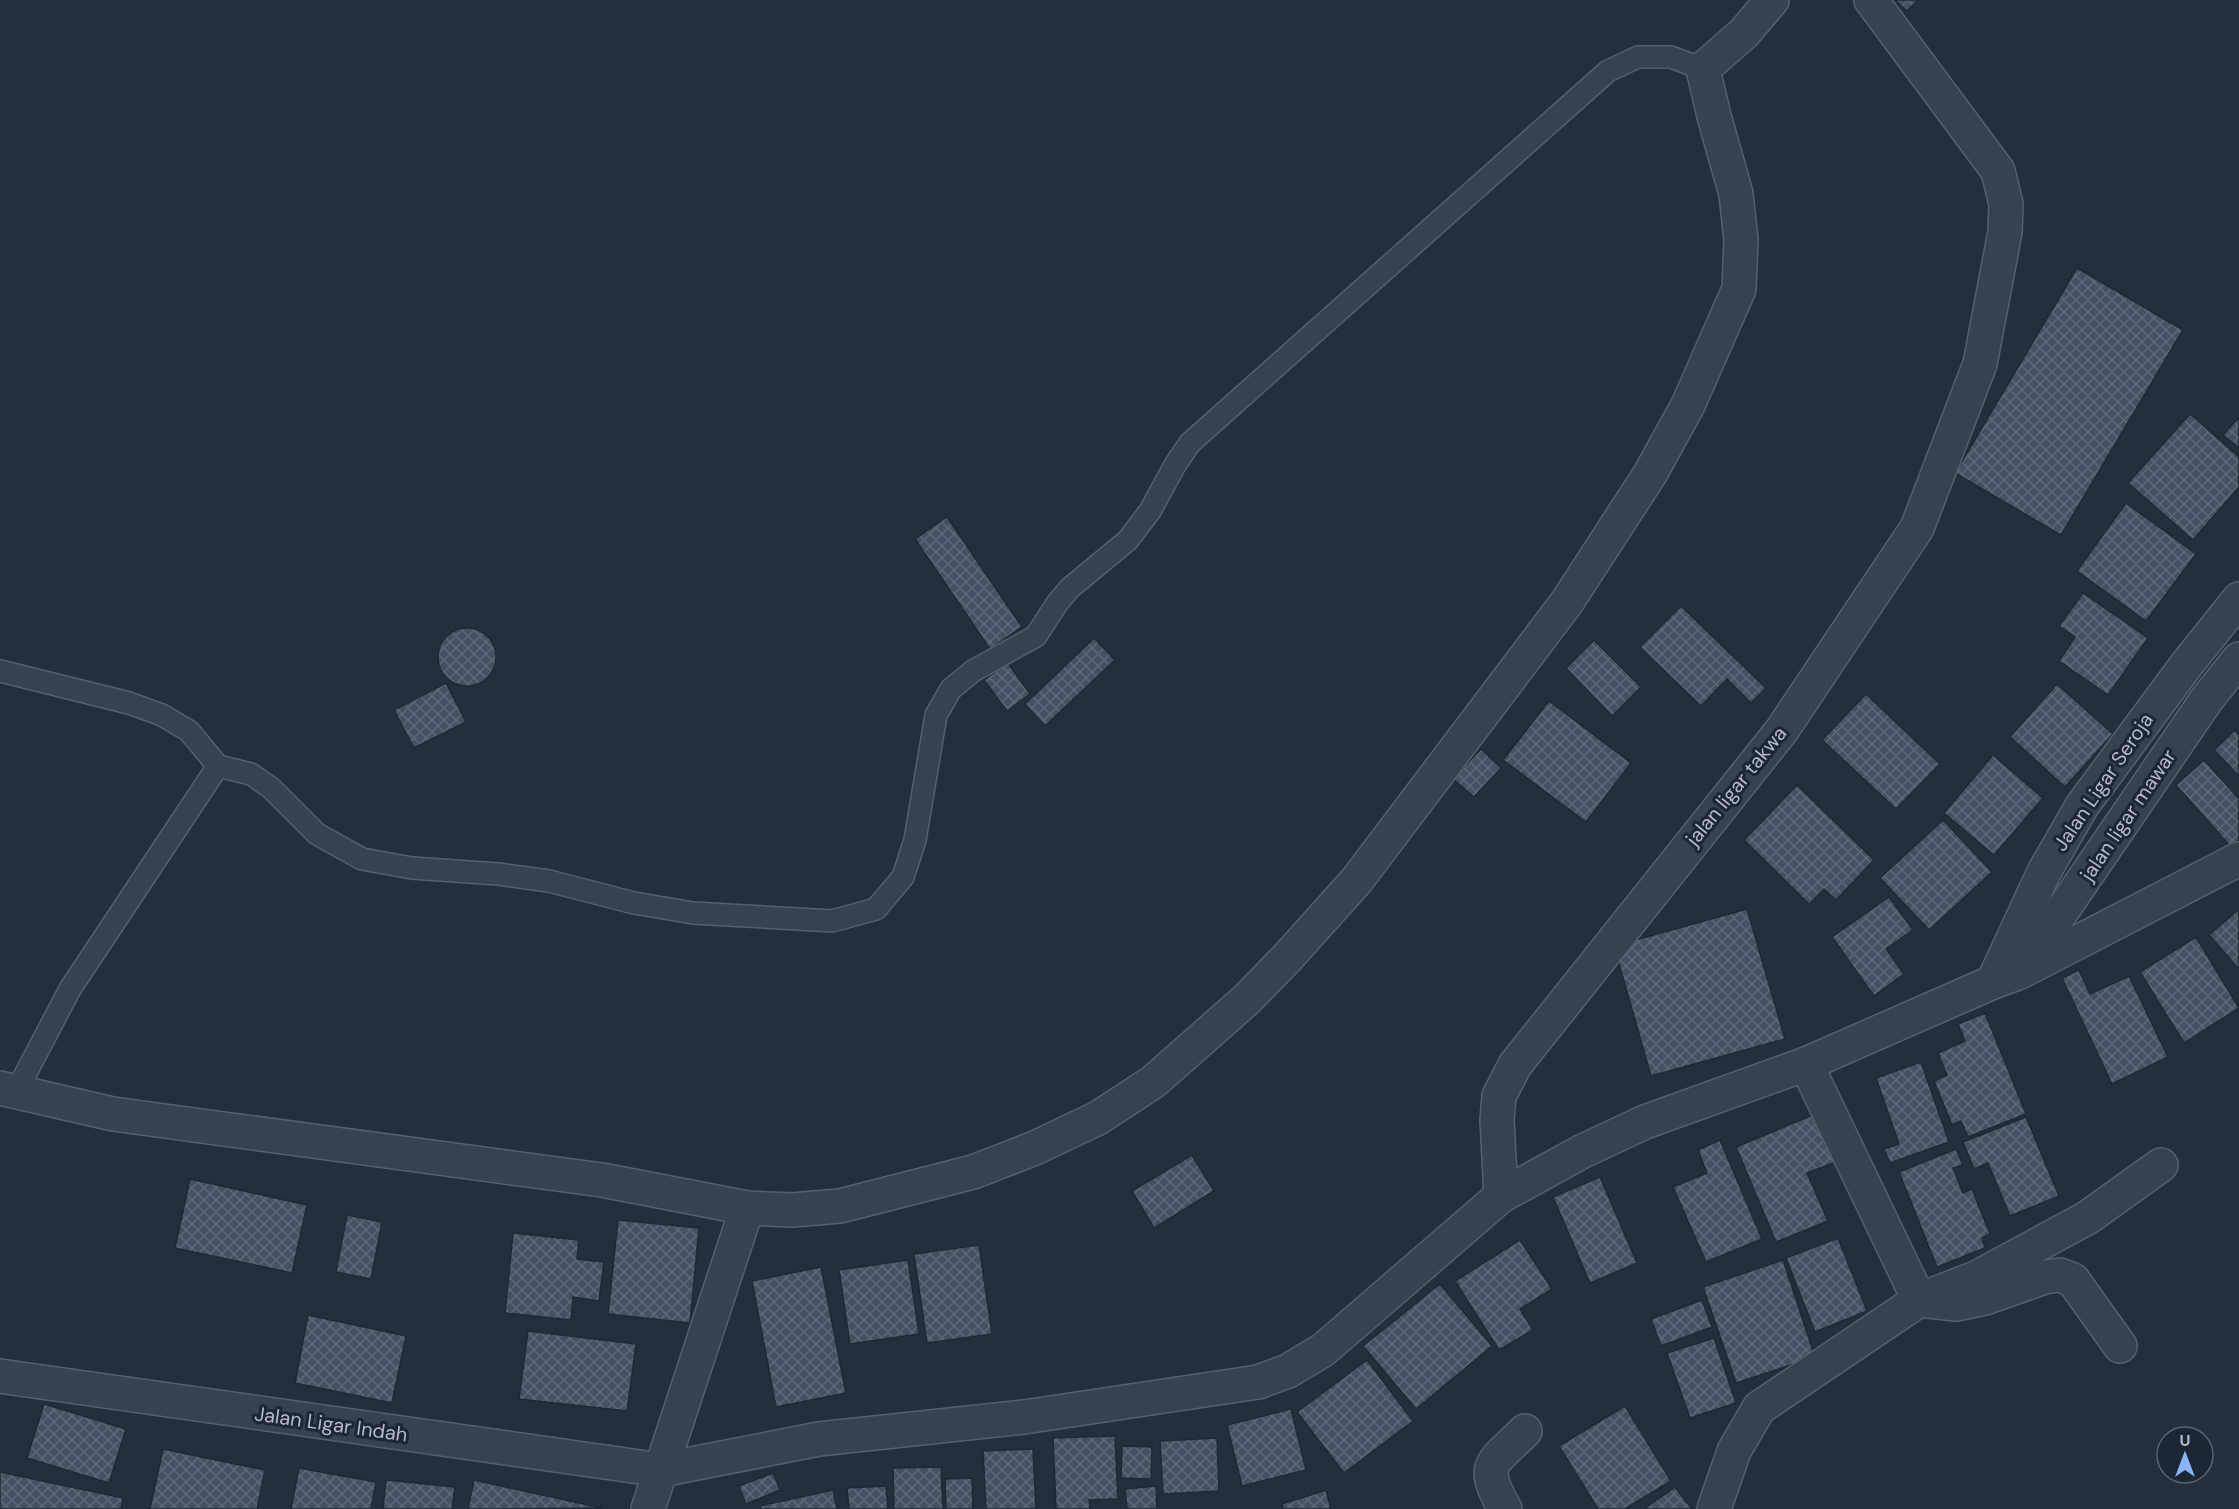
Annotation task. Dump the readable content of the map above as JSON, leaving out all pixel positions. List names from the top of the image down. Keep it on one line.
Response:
{"streets":{"street":["Jalan Ligar Seroja","jalan ligar takwa","jalan ligar mawar","Jalan Ligar Indah"]},"crossings":[["Jalan Ligar Seroja","jalan ligar mawar"],["Jalan Ligar Seroja","Jalan Ligar Indah"],["jalan ligar takwa","Jalan Ligar Indah"],["jalan ligar mawar","Jalan Ligar Indah"]],"north":"top"}
